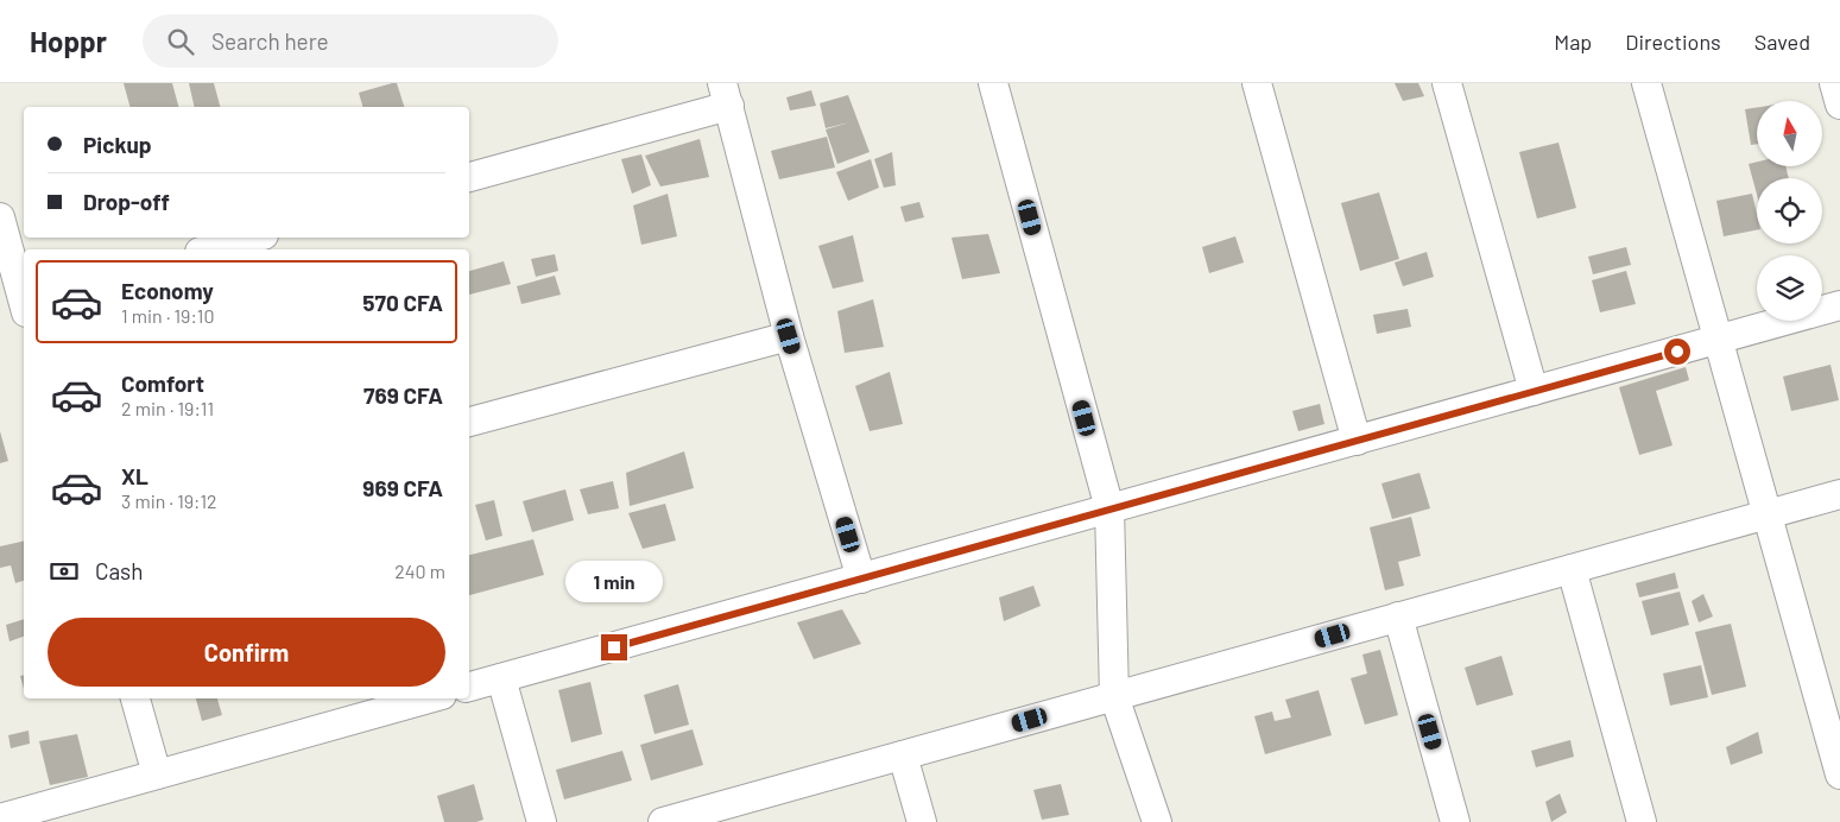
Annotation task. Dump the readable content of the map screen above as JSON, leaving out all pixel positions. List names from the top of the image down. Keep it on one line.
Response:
{"north":"top","page":{"header":"Hoppr","search":"Search here","nav":["Map","Directions","Saved"],"banner":["Pickup","Drop-off"],"list":[{"name":"Economy","note":"1 min · 19:10","value":"570 CFA"},{"name":"Comfort","note":"2 min · 19:11","value":"769 CFA"},{"name":"XL","note":"3 min · 19:12","value":"969 CFA"}],"pay":["Cash","240 m"],"bubble":"1 min","buttons":"Confirm"}}
